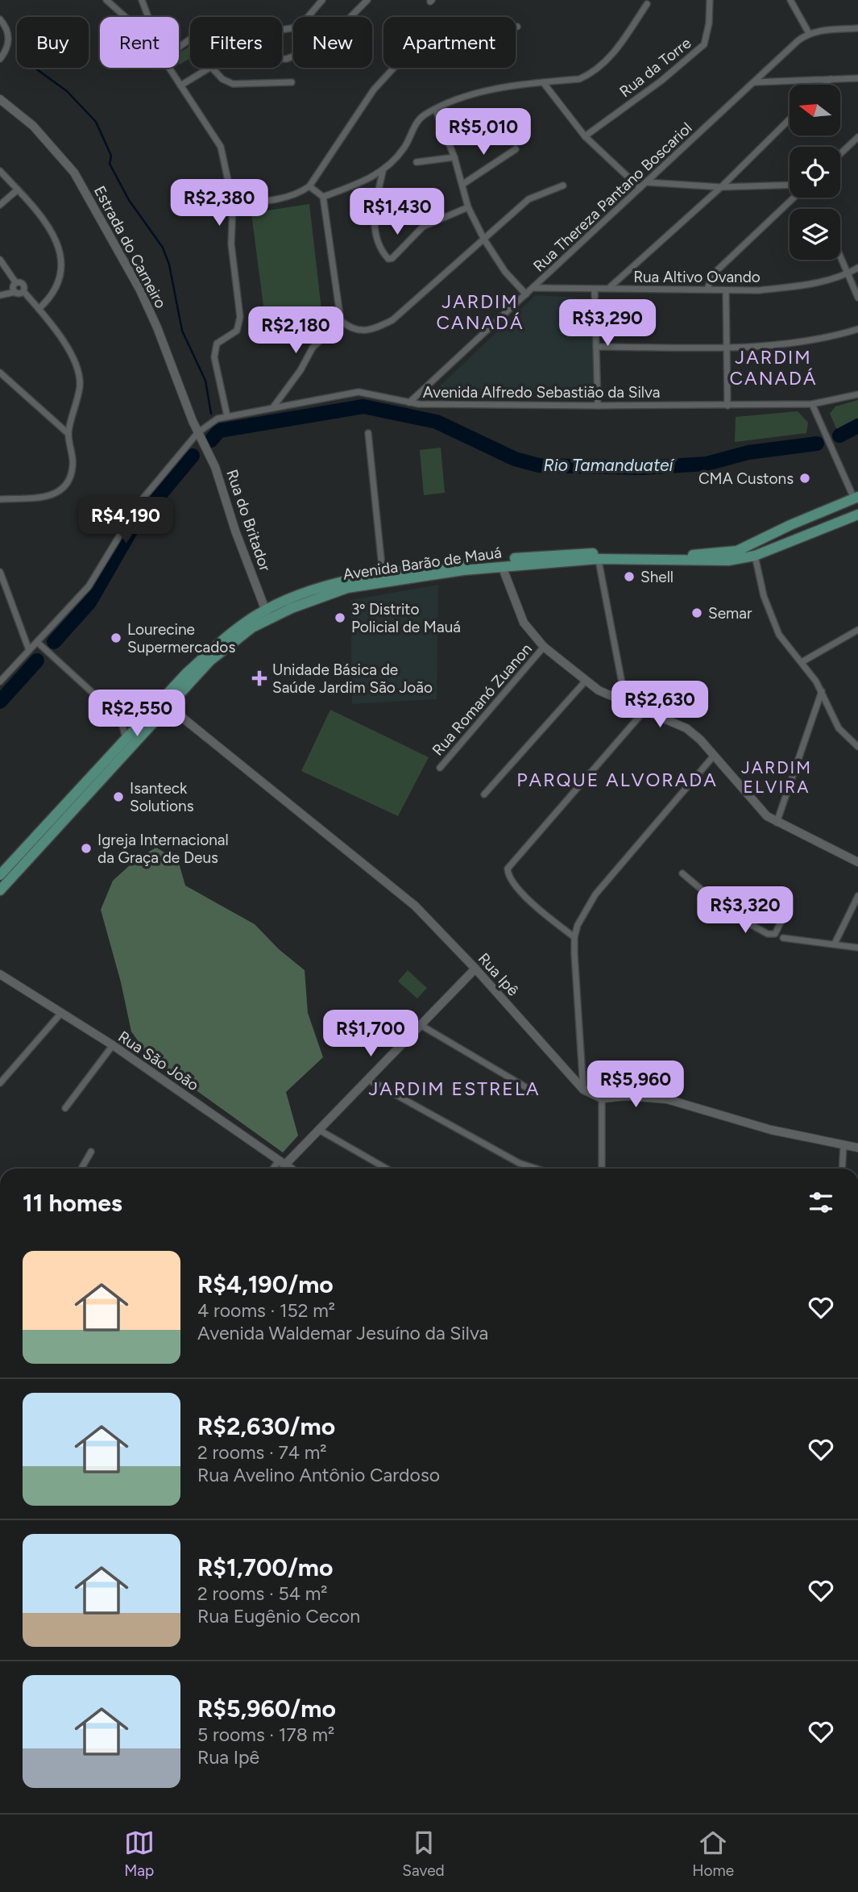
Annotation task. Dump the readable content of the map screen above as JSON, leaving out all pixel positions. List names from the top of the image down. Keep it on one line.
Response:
{"streets":{"main road":["Avenida Barão de Mauá"],"street":["Rua da Torre","Rua Thereza Pantano Boscariol","Estrada do Carneiro","Rua Altivo Ovando","Avenida Alfredo Sebastião da Silva","Rua do Britador","Rua Romanó Zuanon","Rua Ipê","Rua São João"]},"crossings":[["Rua Thereza Pantano Boscariol","Rua Altivo Ovando"],["Rua Thereza Pantano Boscariol","Avenida Alfredo Sebastião da Silva"],["Estrada do Carneiro","Avenida Alfredo Sebastião da Silva"],["Estrada do Carneiro","Rua do Britador"],["Avenida Alfredo Sebastião da Silva","Rua do Britador"],["Rua do Britador","Avenida Barão de Mauá"],["Avenida Barão de Mauá","Rua Ipê"]],"districts":["JARDIM CANADÁ","JARDIM CANADÁ","JARDIM ELVIRA","PARQUE ALVORADA","JARDIM ESTRELA"],"water":["Rio Tamanduateí"],"places":{"other":["CMA Custons","Shell","Semar","3º Distrito Policial de Mauá","Lourecine Supermercados","Isanteck Solutions","Igreja Internacional da Graça de Deus"],"health":["Unidade Básica de Saúde Jardim São João"]},"north":"left","page":{"chip":["Buy","Rent","Filters","New","Apartment"],"price":["R$5,010","R$2,380","R$1,430","R$3,290","R$2,180","R$4,190","R$2,630","R$2,550","R$3,320","R$1,700","R$5,960"],"heading":"11 homes","list":[{"name":"R$4,190/mo","note":"4 rooms · 152 m² · Avenida Waldemar Jesuíno da Silva"},{"name":"R$2,630/mo","note":"2 rooms · 74 m² · Rua Avelino Antônio Cardoso"},{"name":"R$1,700/mo","note":"2 rooms · 54 m² · Rua Eugênio Cecon"},{"name":"R$5,960/mo","note":"5 rooms · 178 m² · Rua Ipê"}],"tabs":["Map","Saved","Home"]}}
